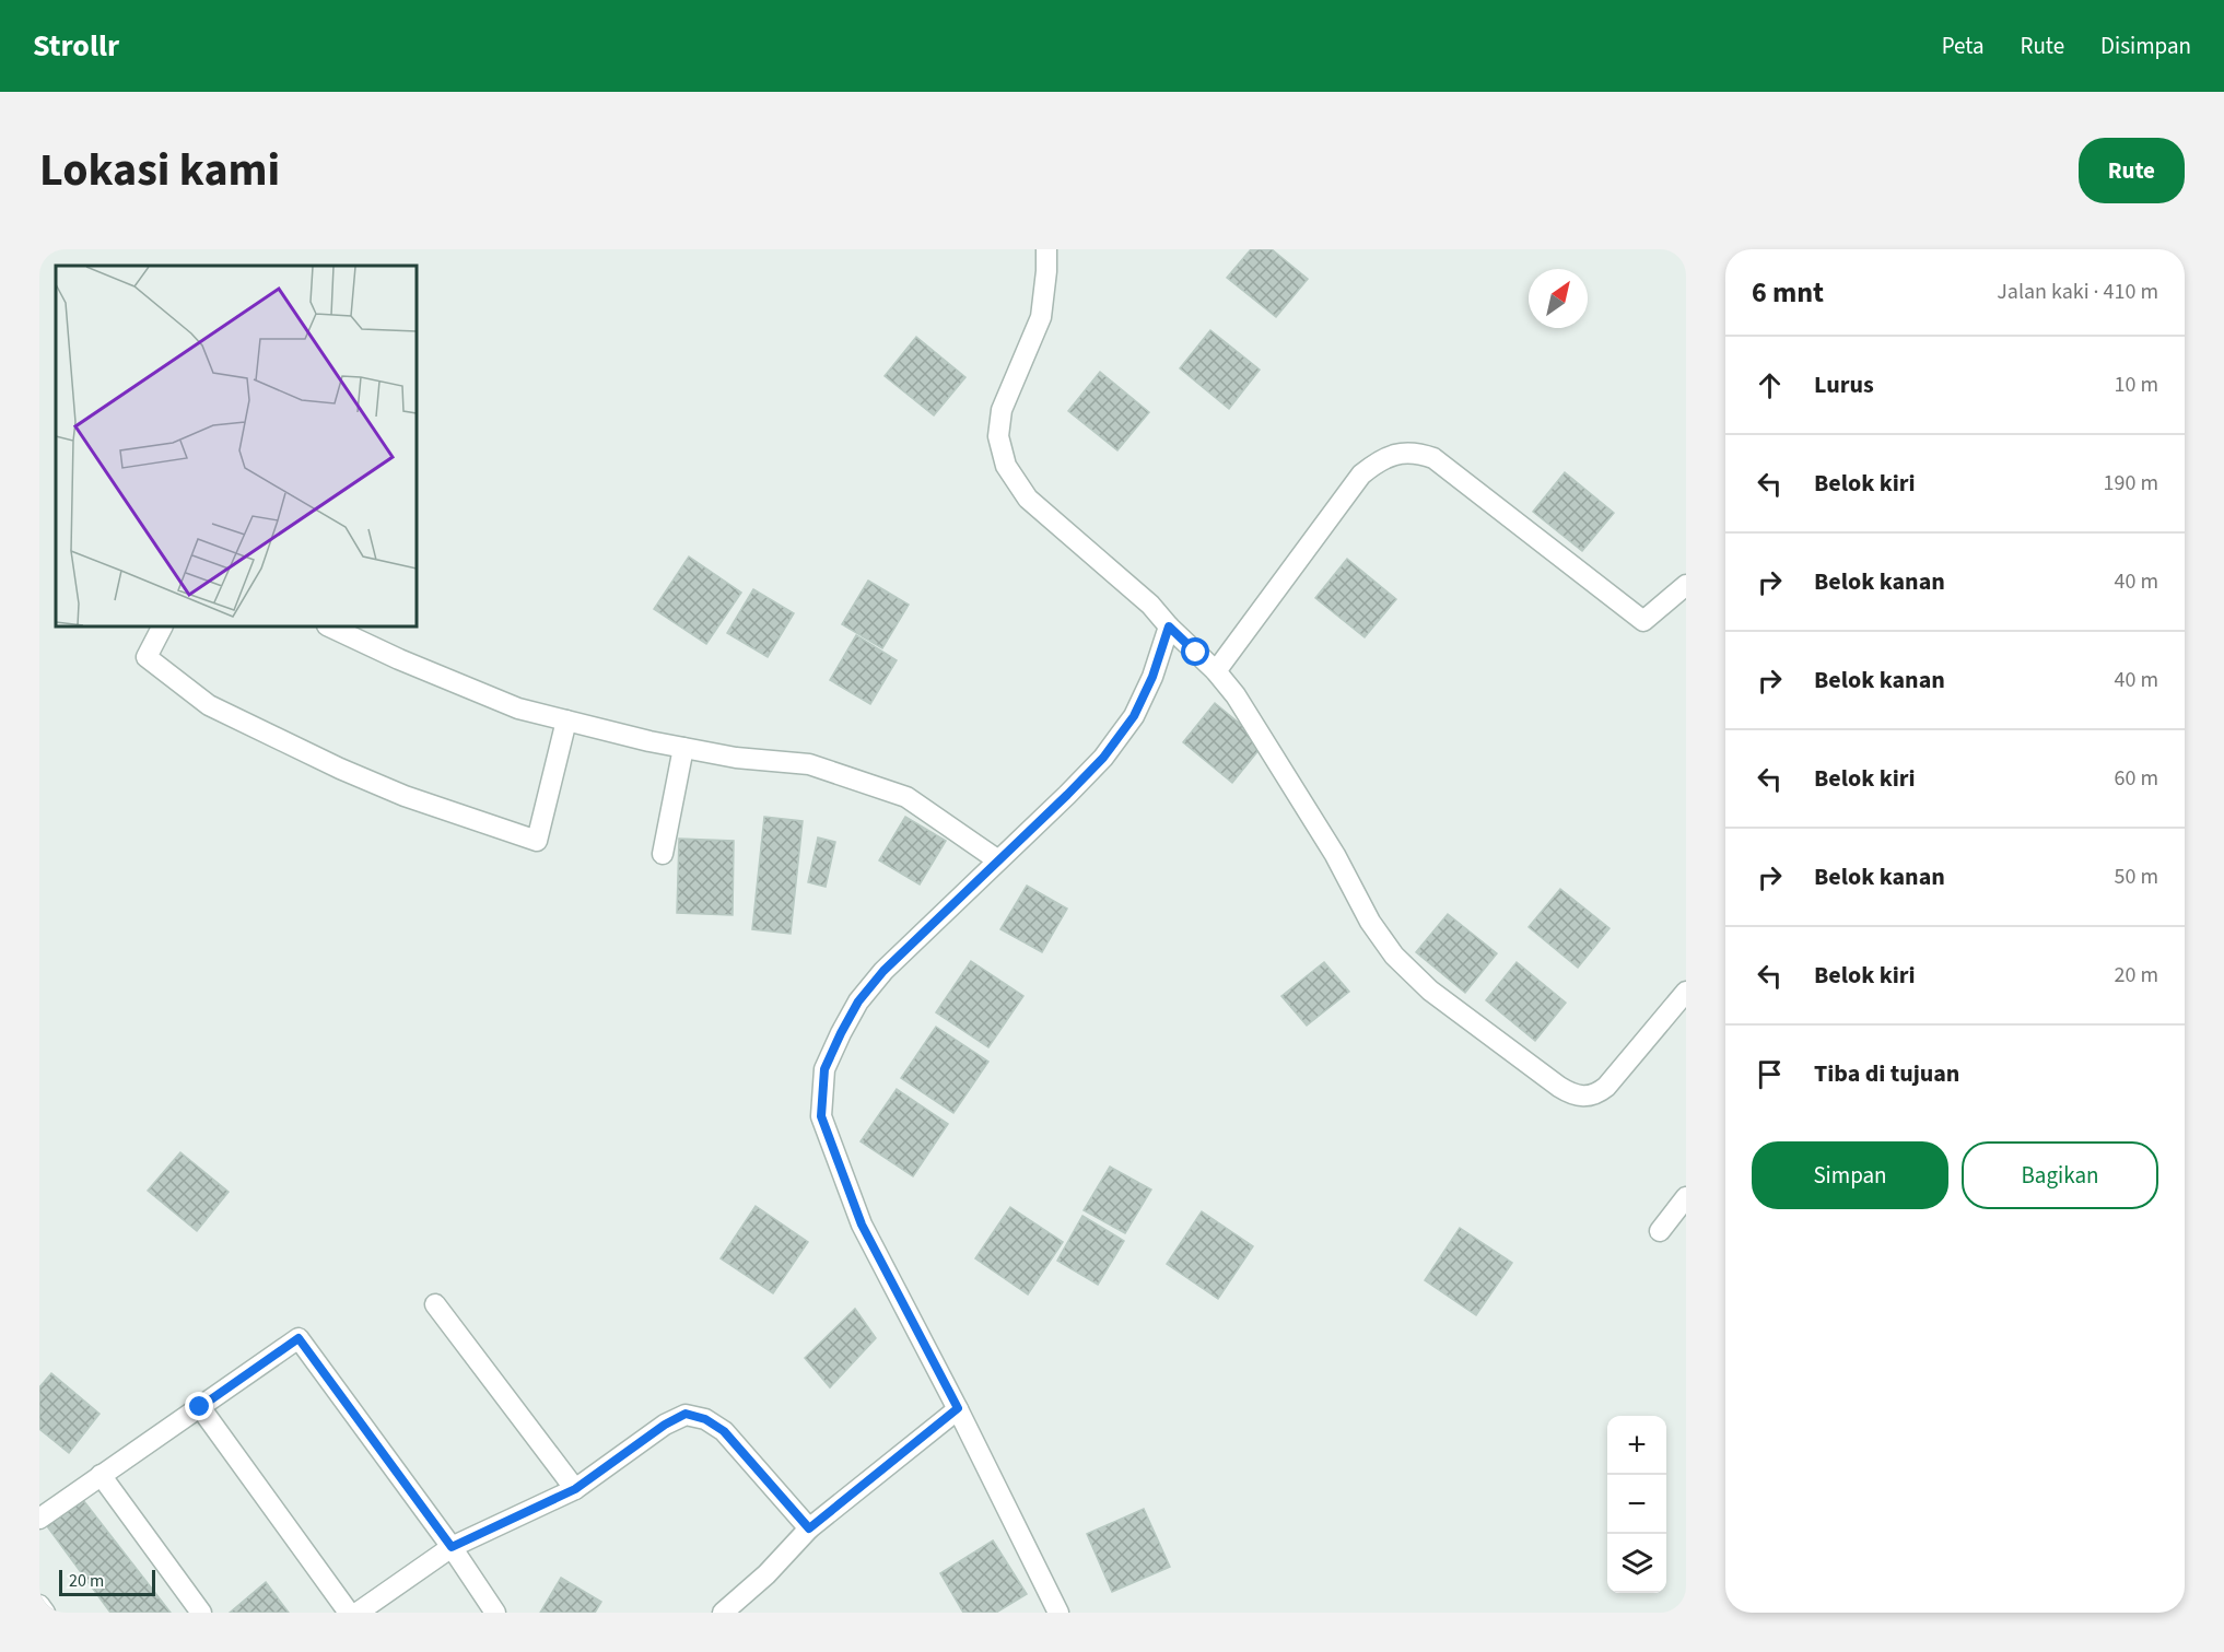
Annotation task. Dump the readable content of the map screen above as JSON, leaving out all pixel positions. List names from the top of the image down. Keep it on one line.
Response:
{"scale_bar":"20 m","north":"top right","page":{"header":"Strollr","nav":["Peta","Rute","Disimpan"],"title":"Lokasi kami","buttons":["Rute",["Simpan","Bagikan"]],"heading":["6 mnt","Jalan kaki · 410 m"],"list":[["Lurus","10 m"],["Belok kiri","190 m"],["Belok kanan","40 m"],["Belok kanan","40 m"],["Belok kiri","60 m"],["Belok kanan","50 m"],["Belok kiri","20 m"],"Tiba di tujuan"],"map_buttons":["+","−"],"scale":"20 m"}}
